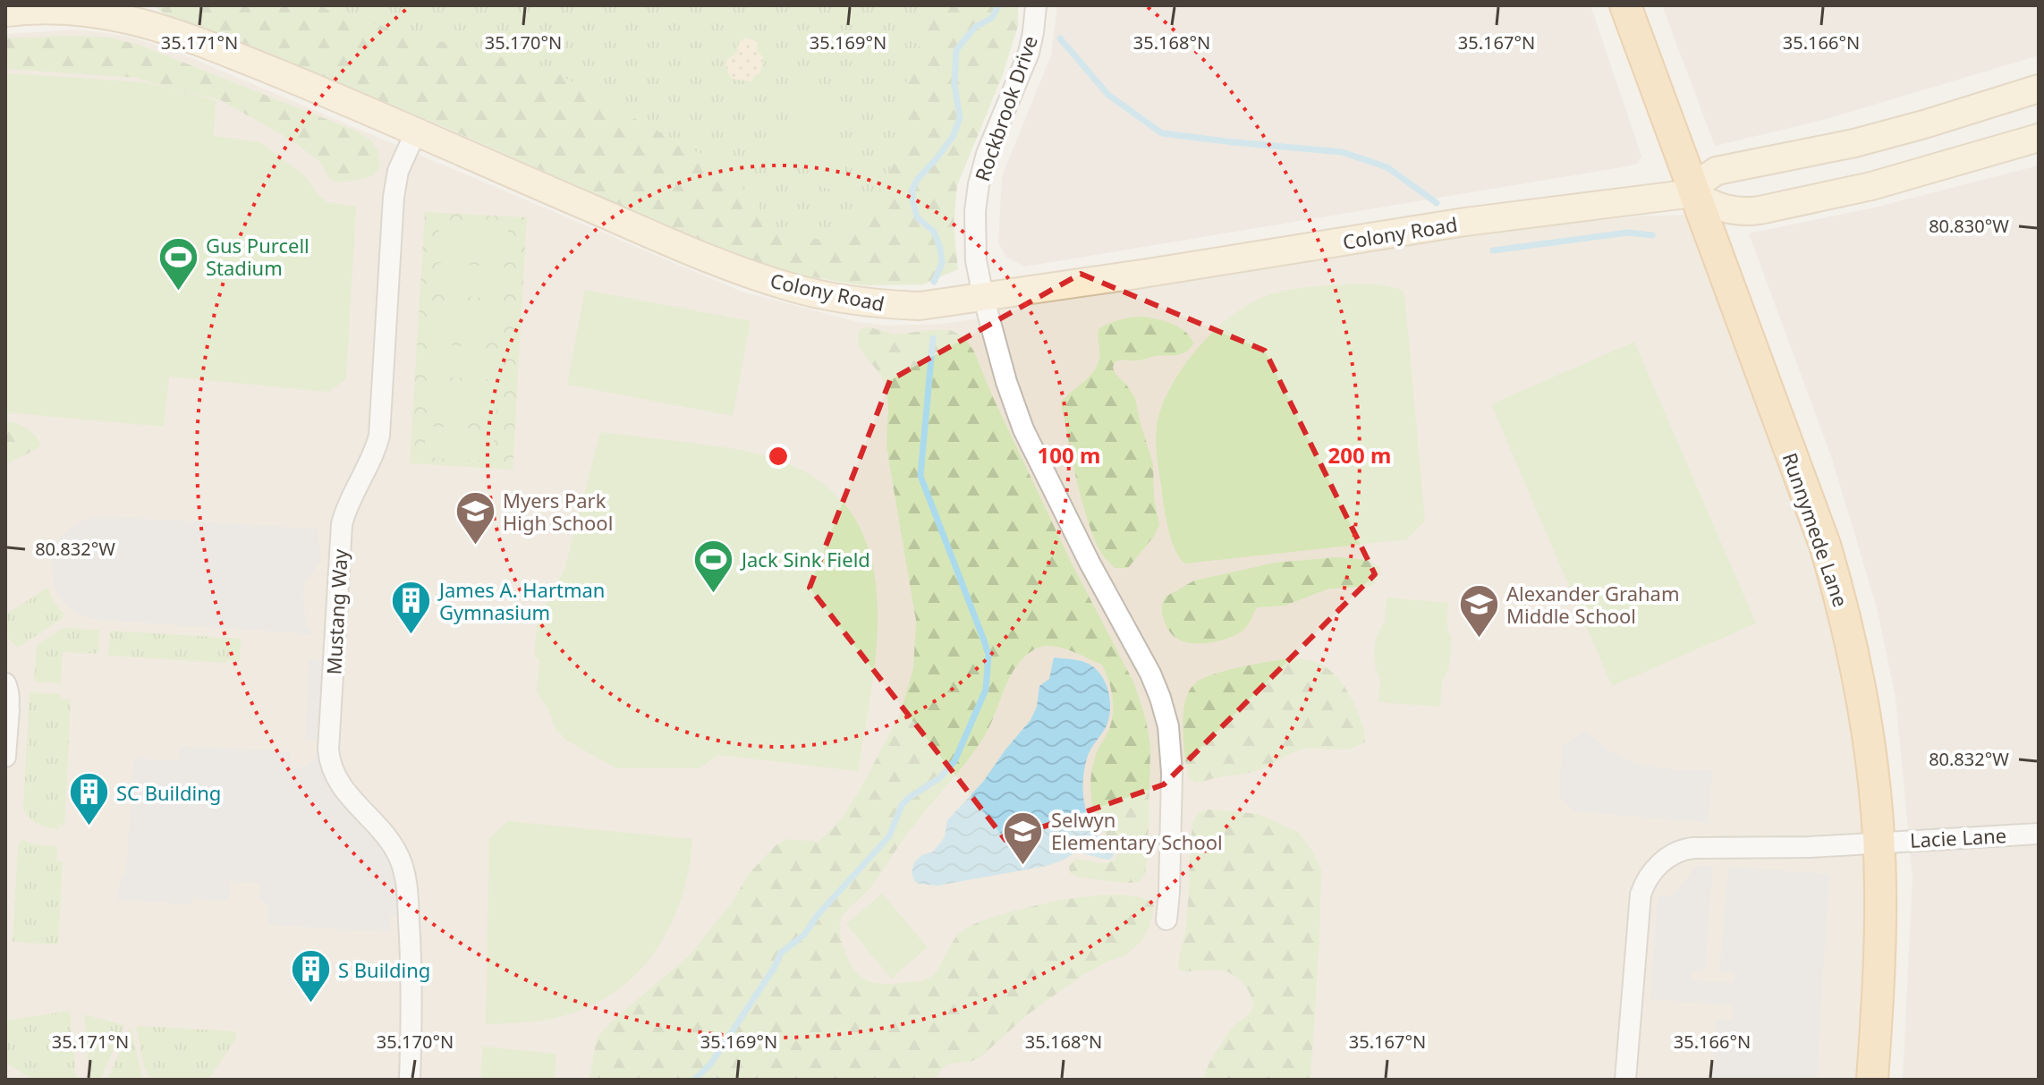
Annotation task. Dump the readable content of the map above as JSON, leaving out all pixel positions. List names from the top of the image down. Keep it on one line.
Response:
{"streets":{"main road":["Runnymede Lane"],"street":["Rockbrook Drive","Colony Road","Mustang Way","Lacie Lane"]},"crossings":[["Rockbrook Drive","Colony Road"],["Colony Road","Runnymede Lane"],["Colony Road","Mustang Way"],["Runnymede Lane","Lacie Lane"]],"places":{"sports":["Gus Purcell Stadium","Jack Sink Field"],"school or university":["Myers Park High School","Alexander Graham Middle School","Selwyn Elementary School"],"building":["James A. Hartman Gymnasium","SC Building","S Building"]},"coordinates":["35.171°N","35.170°N","35.169°N","35.168°N","35.167°N","35.166°N","80.830°W","80.832°W"],"rings":["100 m","200 m"]}
